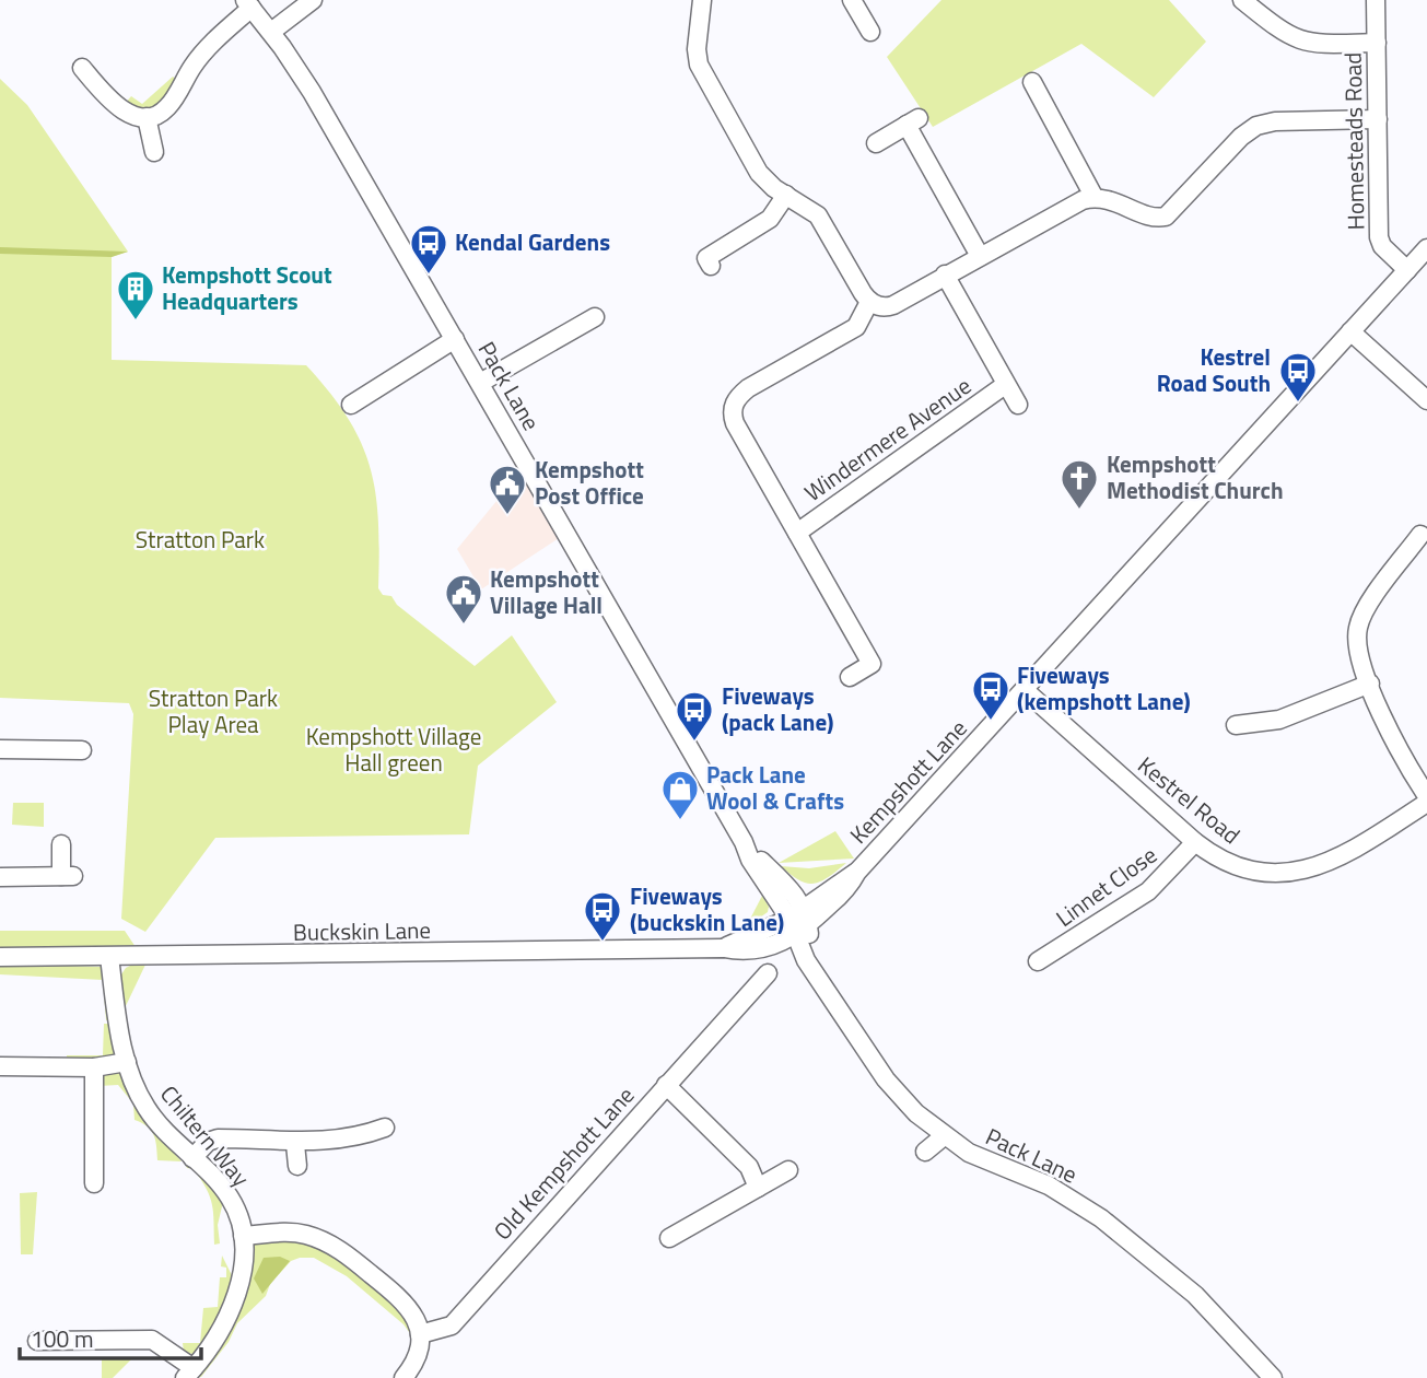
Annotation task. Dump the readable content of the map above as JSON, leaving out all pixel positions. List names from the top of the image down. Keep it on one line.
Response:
{"streets":{"street":["Homesteads Road","Pack Lane","Windermere Avenue","Kempshott Lane","Kestrel Road","Linnet Close","Buckskin Lane","Chiltern Way","Old Kempshott Lane"]},"crossings":[["Homesteads Road","Kempshott Lane"],["Pack Lane","Kempshott Lane"],["Pack Lane","Buckskin Lane"],["Kempshott Lane","Kestrel Road"],["Kempshott Lane","Buckskin Lane"],["Kestrel Road","Linnet Close"],["Buckskin Lane","Chiltern Way"]],"parks":["Stratton Park","Stratton Park Play Area","Kempshott Village Hall green"],"places":{"bus stop":["Kendal Gardens","Kestrel Road South","Fiveways (kempshott Lane)","Fiveways (pack Lane)","Fiveways (buckskin Lane)"],"building":["Kempshott Scout Headquarters"],"church":["Kempshott Methodist Church"],"public building":["Kempshott Post Office","Kempshott Village Hall"],"shop":["Pack Lane Wool & Crafts"]},"scale_bar":"100 m"}
